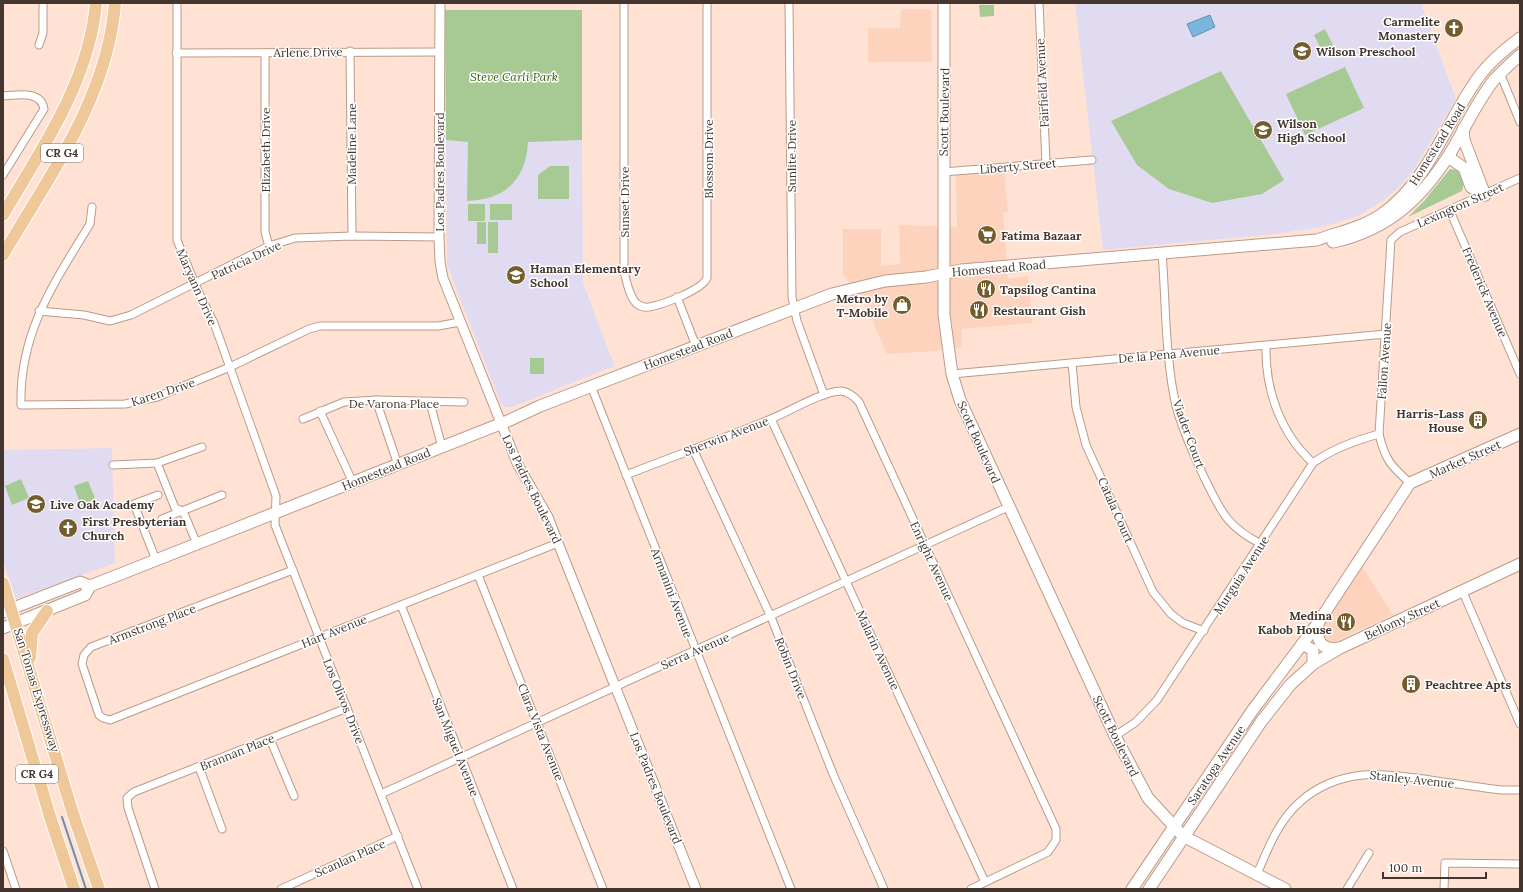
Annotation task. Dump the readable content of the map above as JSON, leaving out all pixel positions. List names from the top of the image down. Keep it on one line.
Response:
{"streets":{"highway":["CR G4","San Tomas Expressway"],"main road":["Scott Boulevard","Homestead Road","Market Street","Bellomy Street","Saratoga Avenue"],"street":["Arlene Drive","Fairfield Avenue","Madeline Lane","Elizabeth Drive","Sunlite Drive","Blossom Drive","Liberty Street","Los Padres Boulevard","Sunset Drive","Lexington Street","Patricia Drive","Maryann Drive","Frederick Avenue","De la Pena Avenue","Fallon Avenue","Karen Drive","De Varona Place","Viader Court","Sherwin Avenue","Catala Court","Enright Avenue","Murguia Avenue","Armanini Avenue","Armstrong Place","Hart Avenue","Malarin Avenue","Serra Avenue","Robin Drive","Los Olivos Drive","Clara Vista Avenue","San Miguel Avenue","Brannan Place","Stanley Avenue","Scanlan Place"]},"crossings":[["Arlene Drive","Madeline Lane"],["Arlene Drive","Elizabeth Drive"],["Arlene Drive","Los Padres Boulevard"],["Arlene Drive","Maryann Drive"],["Fairfield Avenue","Liberty Street"],["Scott Boulevard","Homestead Road"],["Scott Boulevard","Liberty Street"],["Scott Boulevard","De la Pena Avenue"],["Scott Boulevard","Murguia Avenue"],["Scott Boulevard","Serra Avenue"],["Scott Boulevard","Saratoga Avenue"],["Scott Boulevard","Stanley Avenue"],["Madeline Lane","Patricia Drive"],["Homestead Road","Sunlite Drive"],["Homestead Road","Los Padres Boulevard"],["Homestead Road","Maryann Drive"],["Homestead Road","Viader Court"],["Homestead Road","Armanini Avenue"],["Homestead Road","San Tomas Expressway"],["Homestead Road","Los Olivos Drive"],["Elizabeth Drive","Patricia Drive"],["Blossom Drive","Sunset Drive"],["Los Padres Boulevard","Patricia Drive"],["Los Padres Boulevard","Karen Drive"],["Los Padres Boulevard","Hart Avenue"],["Los Padres Boulevard","Serra Avenue"],["Lexington Street","Frederick Avenue"],["Lexington Street","Fallon Avenue"],["Patricia Drive","Maryann Drive"],["Patricia Drive","Karen Drive"],["Maryann Drive","Karen Drive"],["Maryann Drive","Los Olivos Drive"],["De la Pena Avenue","Fallon Avenue"],["De la Pena Avenue","Viader Court"],["De la Pena Avenue","Catala Court"],["Fallon Avenue","Market Street"],["Fallon Avenue","Murguia Avenue"],["Fallon Avenue","Saratoga Avenue"],["Viader Court","Murguia Avenue"],["Sherwin Avenue","Enright Avenue"],["Sherwin Avenue","Armanini Avenue"],["Sherwin Avenue","Malarin Avenue"],["Sherwin Avenue","Robin Drive"],["Market Street","Saratoga Avenue"],["Catala Court","Murguia Avenue"],["Enright Avenue","Malarin Avenue"],["Enright Avenue","Serra Avenue"],["Armanini Avenue","Serra Avenue"],["Bellomy Street","Saratoga Avenue"],["Armstrong Place","Hart Avenue"],["Armstrong Place","Los Olivos Drive"],["Hart Avenue","Los Olivos Drive"],["Hart Avenue","Clara Vista Avenue"],["Hart Avenue","San Miguel Avenue"],["Malarin Avenue","Serra Avenue"],["Serra Avenue","Robin Drive"],["Serra Avenue","Los Olivos Drive"],["Serra Avenue","Clara Vista Avenue"],["Serra Avenue","San Miguel Avenue"],["Los Olivos Drive","Brannan Place"],["Los Olivos Drive","Scanlan Place"]],"parks":["Steve Carli Park"],"places":{"church":["Carmelite Monastery","First Presbyterian Church"],"school or university":["Wilson Preschool","Wilson High School","Haman Elementary School","Live Oak Academy"],"supermarket":["Fatima Bazaar"],"restaurant":["Tapsilog Cantina","Restaurant Gish","Medina Kabob House"],"shop":["Metro by T-Mobile"],"building":["Harris-Lass House","Peachtree Apts"]},"scale_bar":"100 m"}
